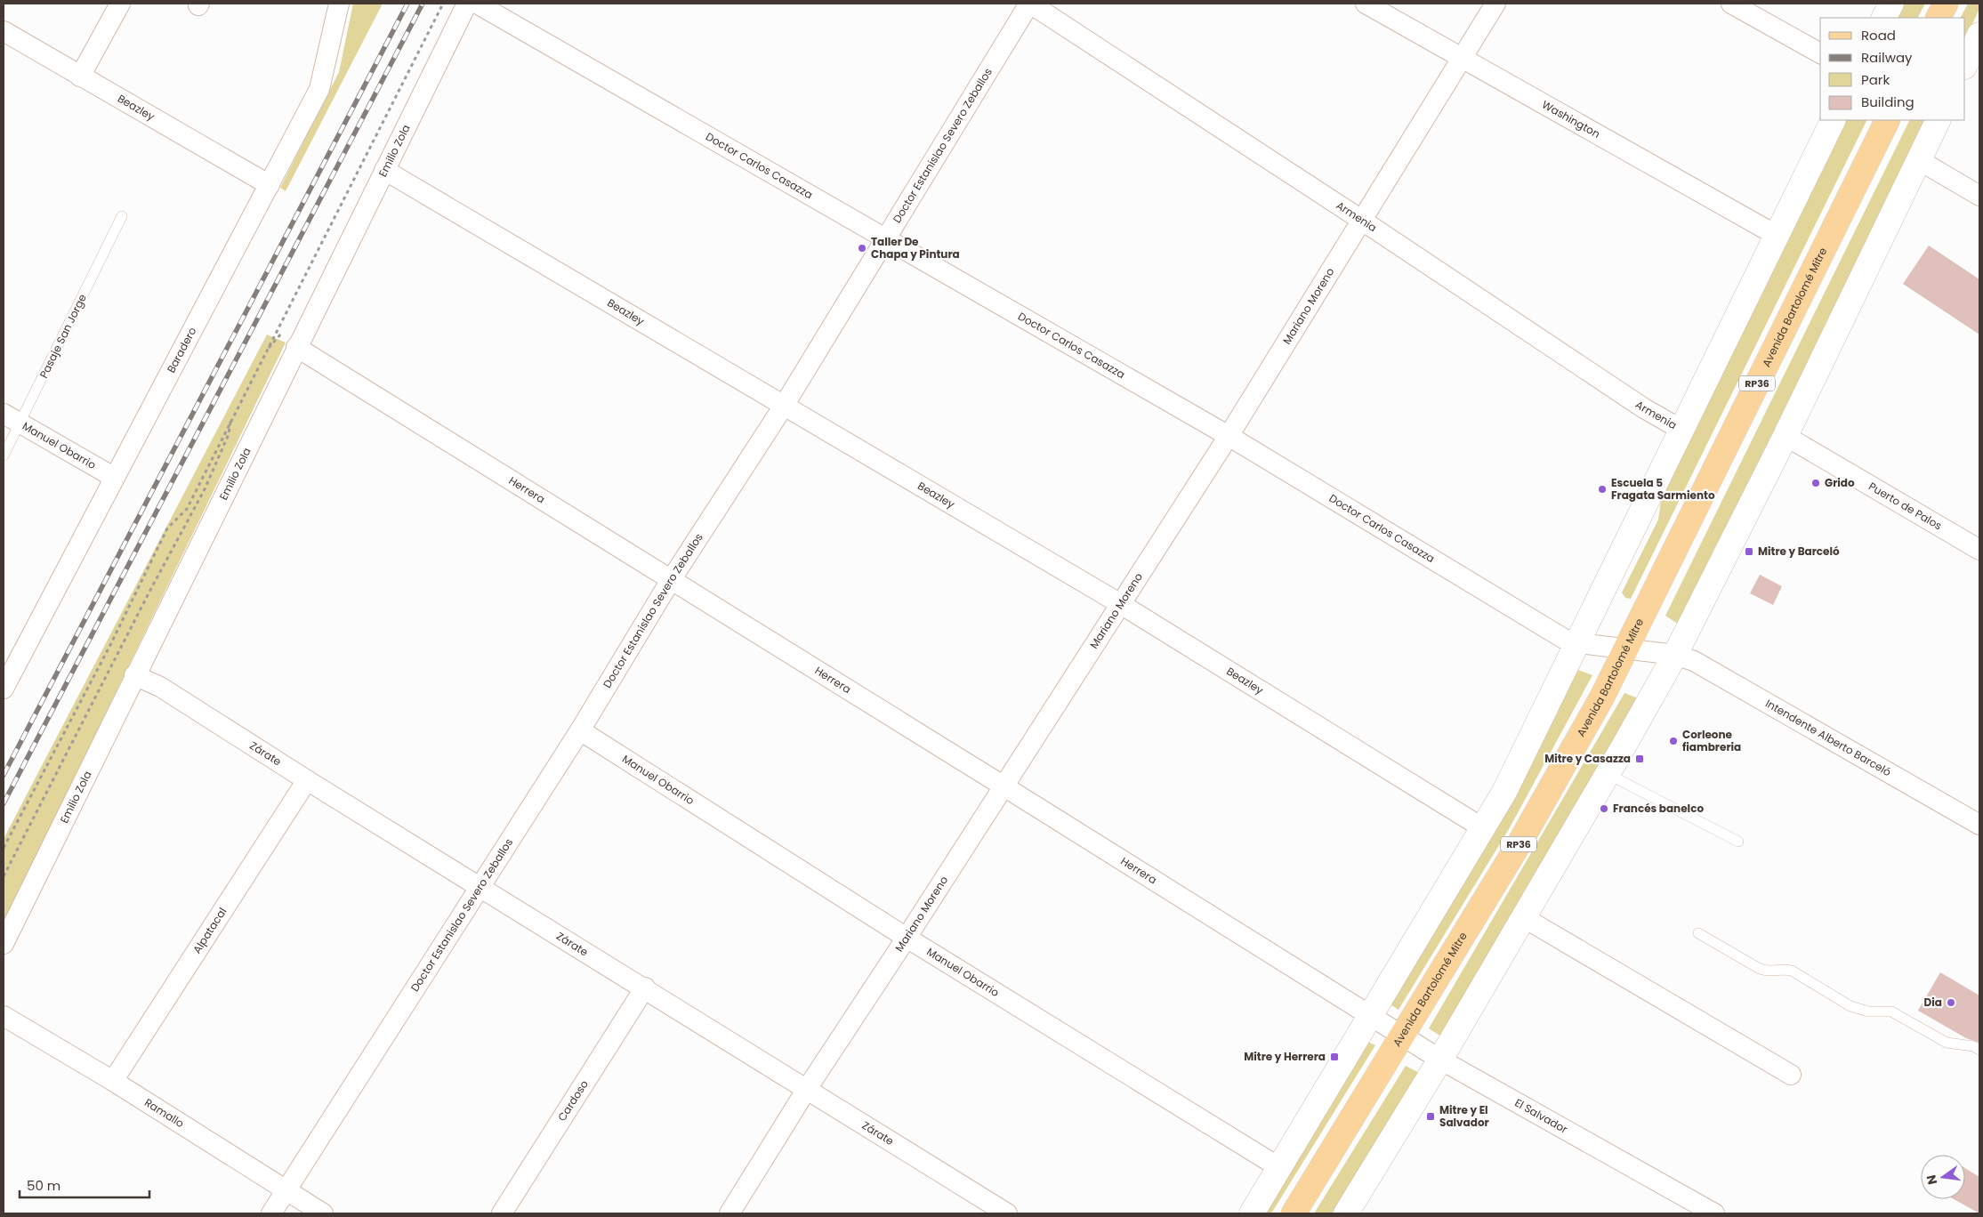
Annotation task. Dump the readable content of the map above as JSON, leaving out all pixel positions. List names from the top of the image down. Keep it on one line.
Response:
{"streets":{"main road":["Avenida Bartolomé Mitre","RP36"],"street":["Beazley","Washington","Doctor Estanislao Severo Zeballos","Emilio Zola","Doctor Carlos Casazza","Armenia","Mariano Moreno","Baradero","Manuel Obarrio","Herrera","Puerto de Palos","Intendente Alberto Barceló","Zárate","Alpatacal","Cardoso","Ramallo","El Salvador"],"lane":["Pasaje San Jorge"]},"crossings":[["Beazley","Doctor Estanislao Severo Zeballos"],["Beazley","Emilio Zola"],["Beazley","Mariano Moreno"],["Beazley","Baradero"],["Washington","Mariano Moreno"],["Doctor Estanislao Severo Zeballos","Doctor Carlos Casazza"],["Doctor Estanislao Severo Zeballos","Armenia"],["Doctor Estanislao Severo Zeballos","Manuel Obarrio"],["Doctor Estanislao Severo Zeballos","Herrera"],["Doctor Estanislao Severo Zeballos","Zárate"],["Doctor Estanislao Severo Zeballos","Ramallo"],["Emilio Zola","Herrera"],["Emilio Zola","Zárate"],["Doctor Carlos Casazza","Mariano Moreno"],["Doctor Carlos Casazza","Avenida Bartolomé Mitre"],["Doctor Carlos Casazza","Intendente Alberto Barceló"],["Armenia","Mariano Moreno"],["Mariano Moreno","Manuel Obarrio"],["Mariano Moreno","Herrera"],["Mariano Moreno","Zárate"],["Avenida Bartolomé Mitre","El Salvador"],["Pasaje San Jorge","Manuel Obarrio"],["Baradero","Manuel Obarrio"],["Herrera","El Salvador"],["Zárate","Alpatacal"],["Zárate","Cardoso"],["Alpatacal","Ramallo"]],"places":{"other":["Taller De Chapa y Pintura","Grido","Escuela 5 Fragata Sarmiento","Corleone fiambreria","Francés banelco","Dia"],"transit":["Mitre y Barceló","Mitre y Casazza","Mitre y Herrera","Mitre y El Salvador"]},"legend":["Road","Railway","Park","Building"],"scale_bar":"50 m","north":"left"}
